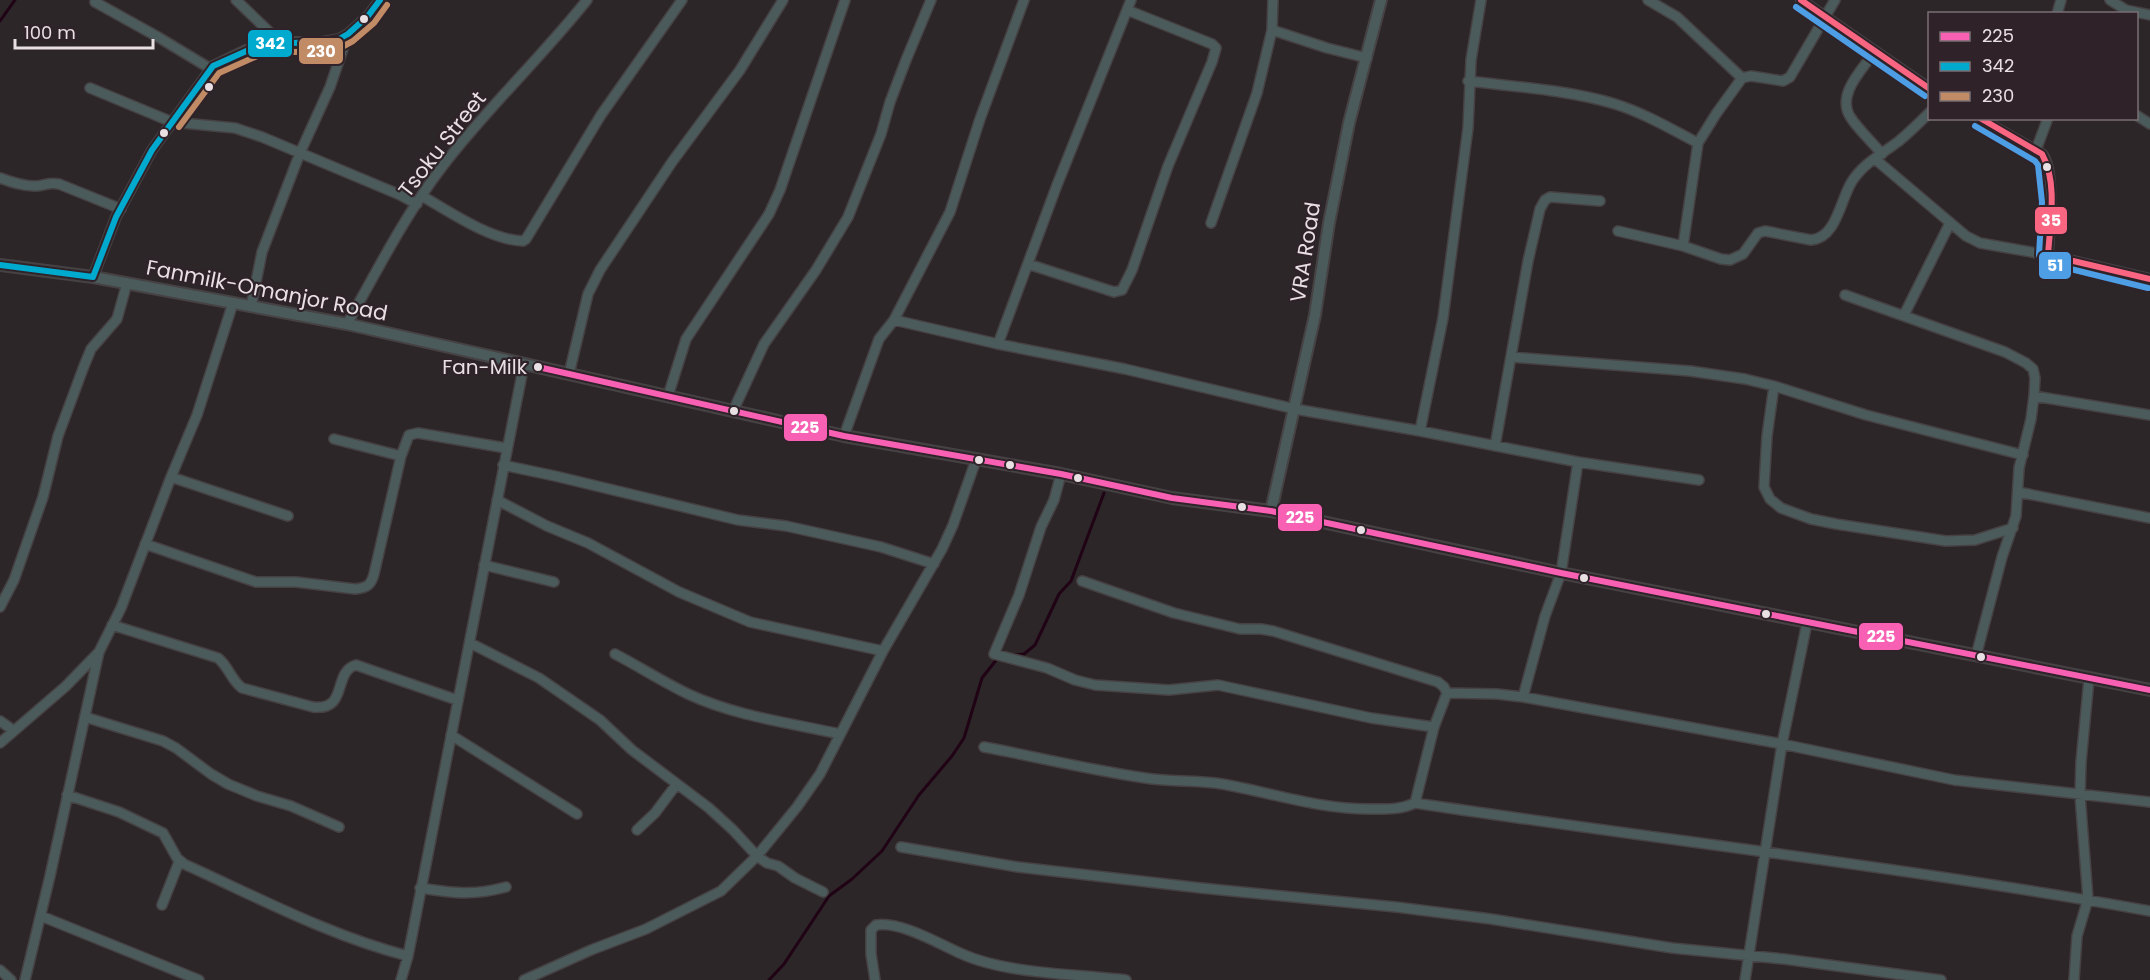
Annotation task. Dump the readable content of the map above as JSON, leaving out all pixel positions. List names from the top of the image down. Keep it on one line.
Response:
{"streets":{"street":["Tsoku Street","VRA Road","Fanmilk-Omanjor Road"]},"crossings":[["Tsoku Street","Fanmilk-Omanjor Road"],["VRA Road","Fanmilk-Omanjor Road"]],"places":["Fan-Milk"],"lines":["transit line 342","transit line 35","transit line 230","transit line 51","transit line 225"],"legend":["225","342","230"],"scale_bar":"100 m"}
